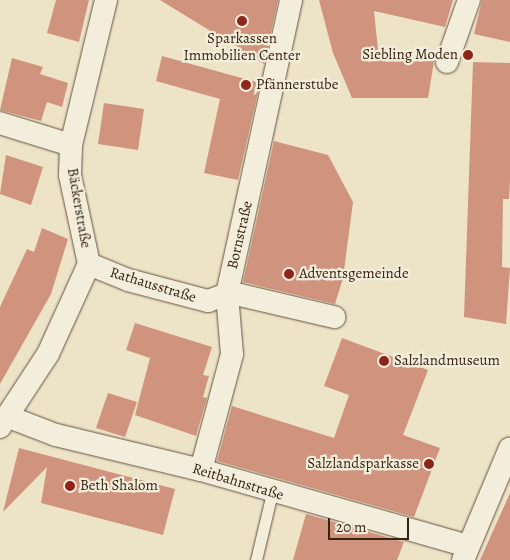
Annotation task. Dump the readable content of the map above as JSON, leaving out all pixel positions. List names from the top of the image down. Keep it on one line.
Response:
{"streets":{"street":["Bäckerstraße","Bornstraße","Rathausstraße","Reitbahnstraße"]},"crossings":[["Bäckerstraße","Rathausstraße"],["Bäckerstraße","Reitbahnstraße"],["Bornstraße","Rathausstraße"],["Bornstraße","Reitbahnstraße"]],"places":["Sparkassen Immobilien Center","Siebling Moden","Pfännerstube","Adventsgemeinde","Salzlandmuseum","Salzlandsparkasse","Beth Shalom"],"scale_bar":"20 m"}
